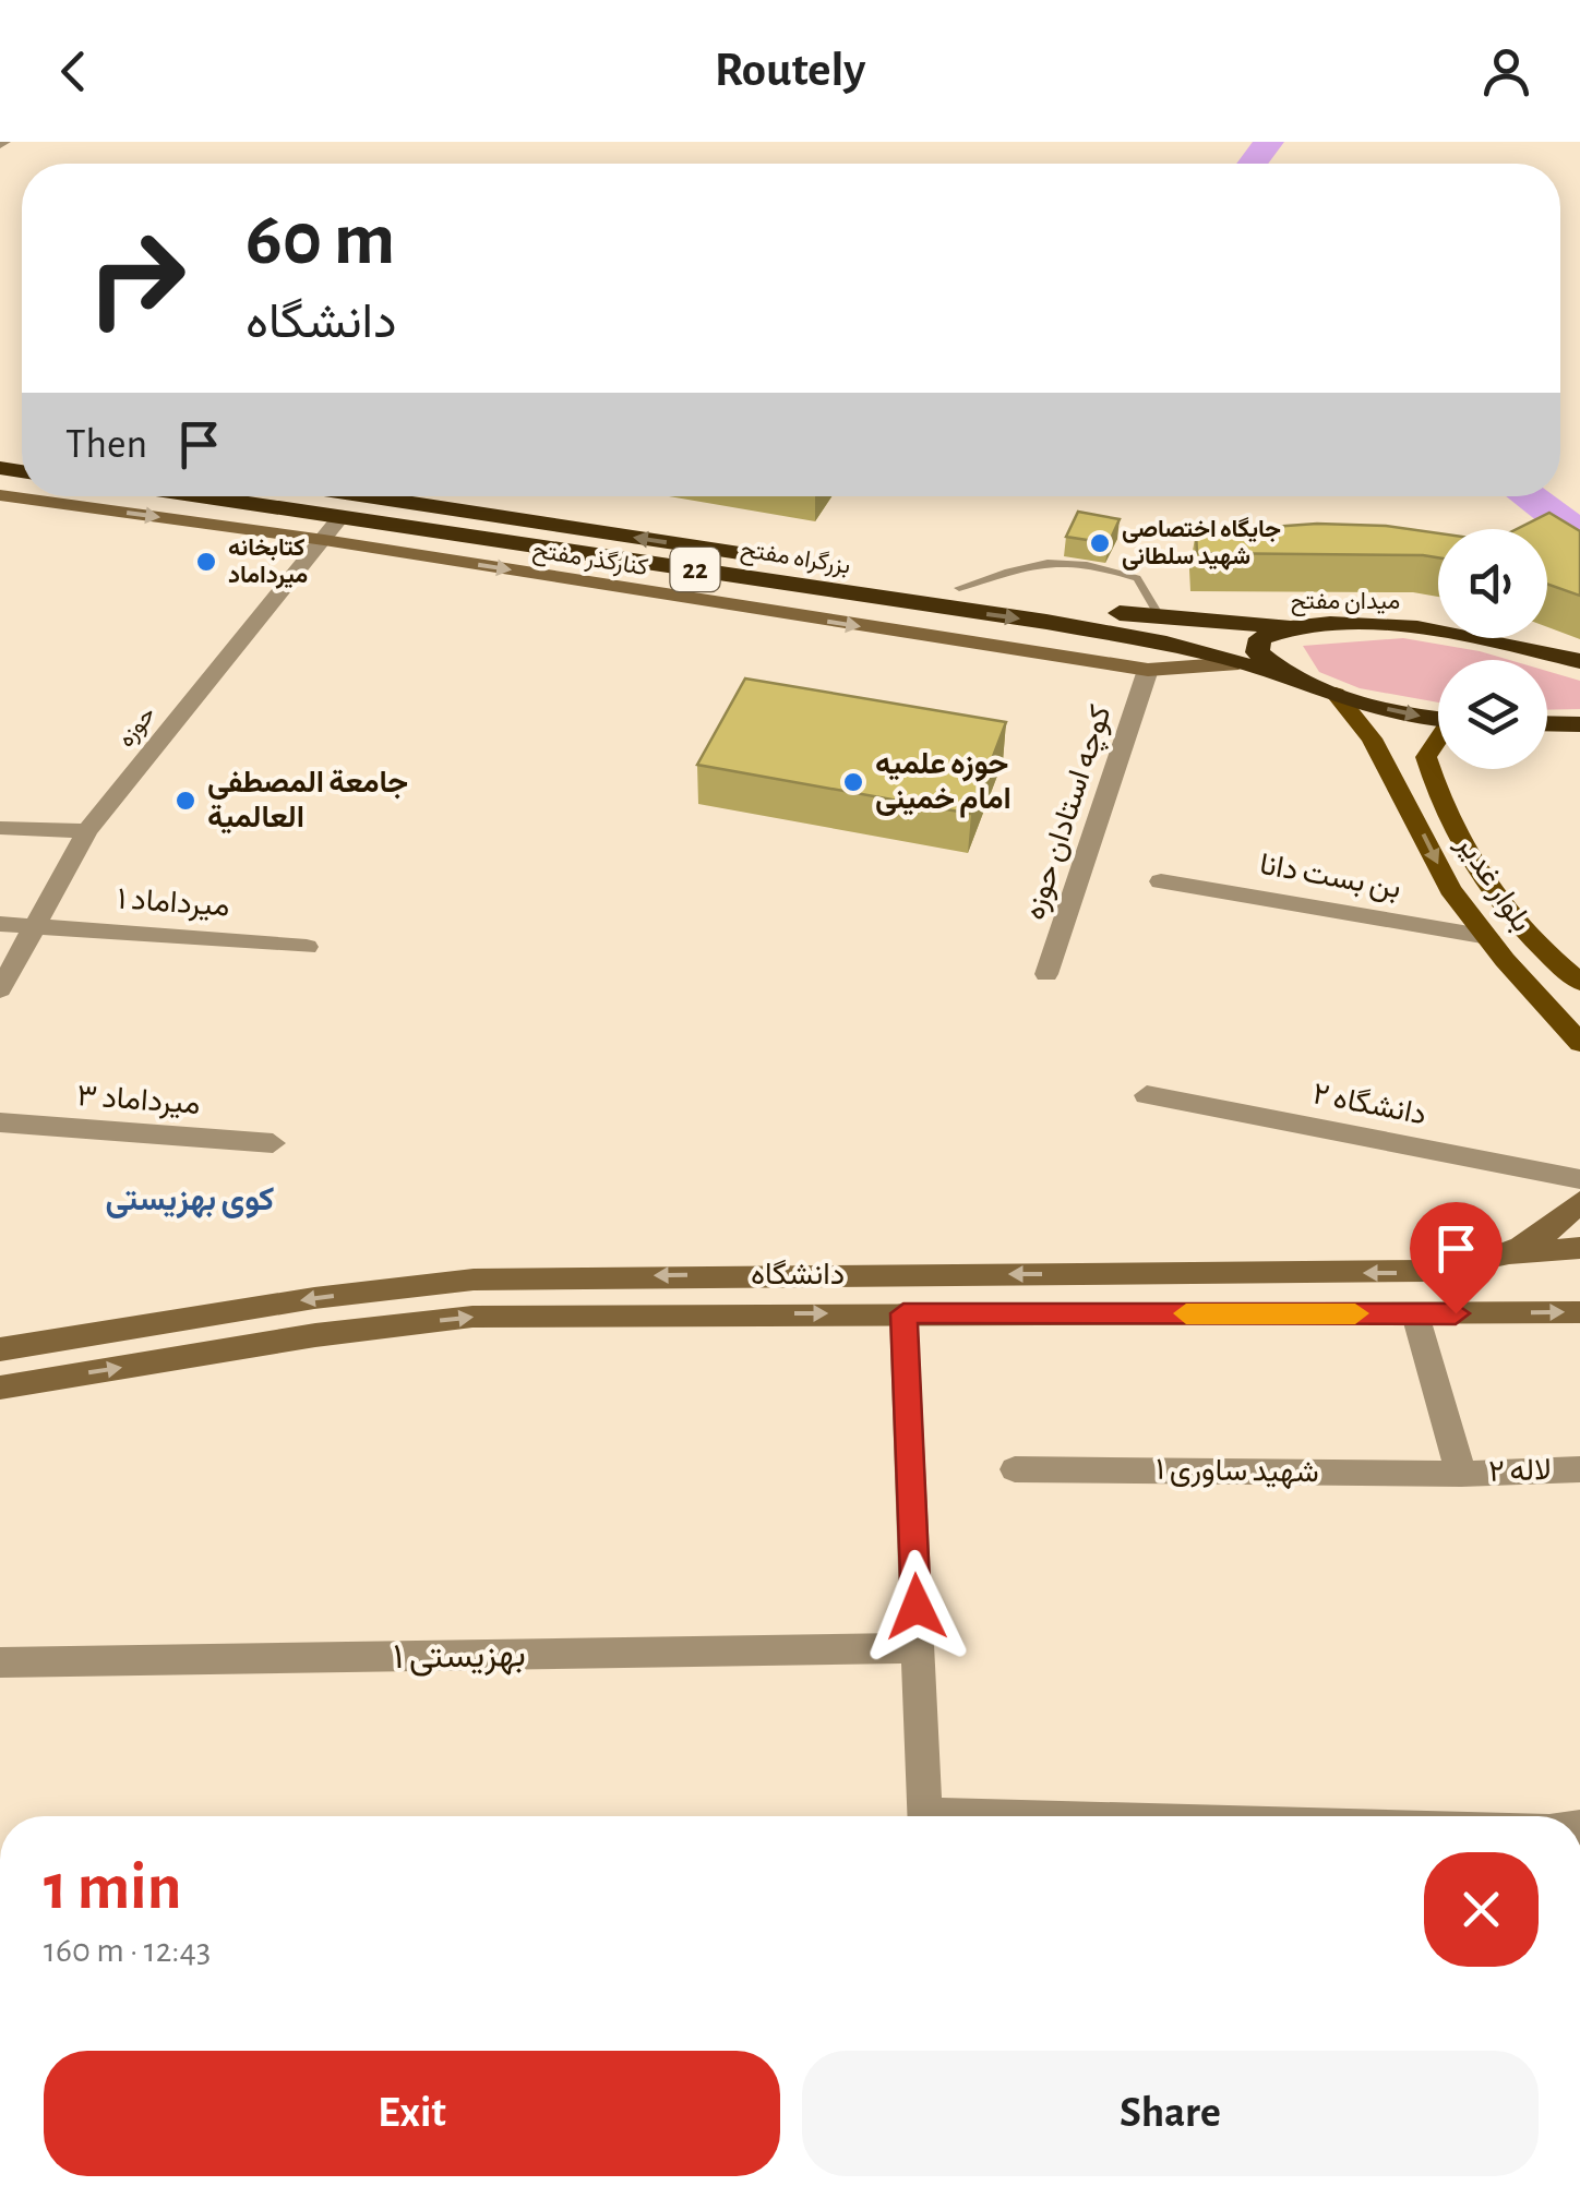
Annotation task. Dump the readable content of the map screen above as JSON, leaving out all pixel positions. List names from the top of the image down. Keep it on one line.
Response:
{"streets":{"highway":["بزرگراه مفتح","22","میدان مفتح"],"main road":["کنارگذر مفتح","بلوار غدیر","دانشگاه"],"street":["حوزه","کوچه استادان حوزه","بن بست دانا","۱ میرداماد","۳ میرداماد","دانشگاه ۲","۱ شهید ساوری","۲ لاله","۱ بهزیستی"]},"crossings":[["بزرگراه مفتح","کنارگذر مفتح"],["بزرگراه مفتح","22"],["بزرگراه مفتح","میدان مفتح"],["بزرگراه مفتح","حوزه"],["کنارگذر مفتح","حوزه"],["کنارگذر مفتح","کوچه استادان حوزه"],["22","میدان مفتح"],["22","بلوار غدیر"],["حوزه","۱ میرداماد"],["بن بست دانا","بلوار غدیر"],["۱ شهید ساوری","۲ لاله"]],"one_way":["کنارگذر مفتح"],"districts":["کوی بهزیستی"],"places":["جایگاه اختصاصی شهید سلطانی","کتابخانه میرداماد","حوزه علمیه امام خمینی","جامعة المصطفی العالمیة"],"page":{"header":"Routely","turn":["60 m","دانشگاه"],"then":"Then","heading":["1 min","160 m · 12:43"],"buttons":["Exit","Share"]}}
